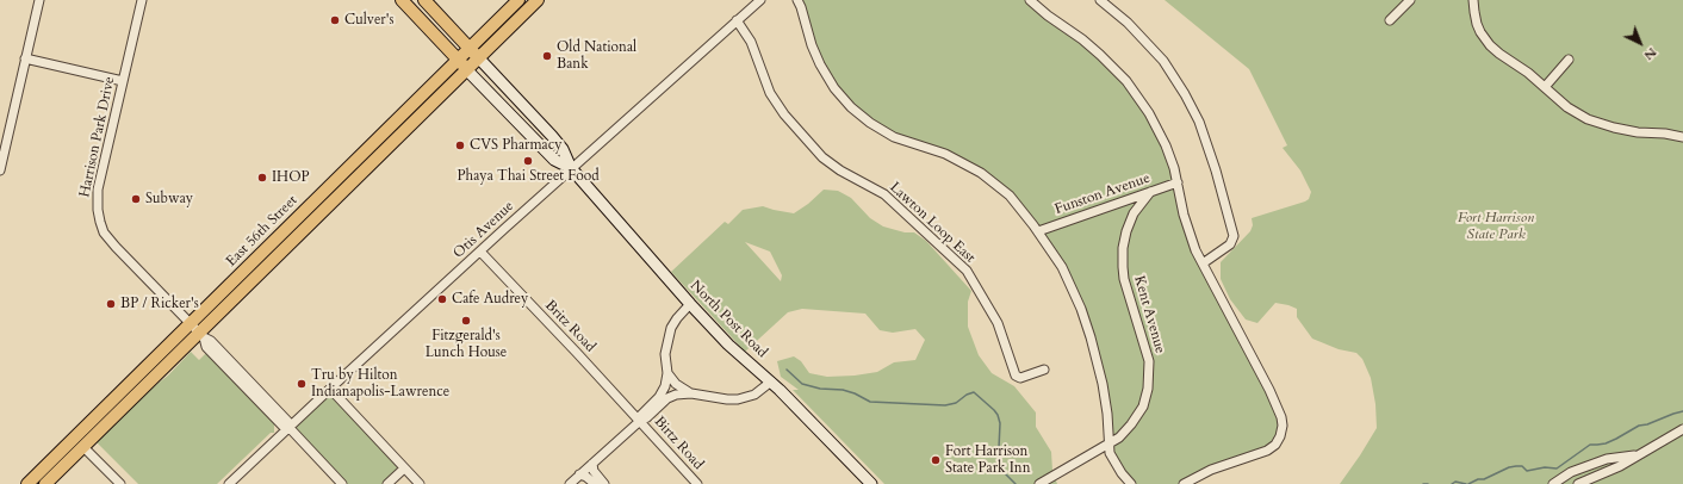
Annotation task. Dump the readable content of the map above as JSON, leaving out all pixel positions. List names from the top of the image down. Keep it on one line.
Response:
{"streets":{"main road":["East 56th Street","North Post Road"],"street":["Harrison Park Drive","Funston Avenue","Lawton Loop East","Otis Avenue","Kent Avenue","Britz Road","Birtz Road"]},"crossings":[["Harrison Park Drive","Otis Avenue"],["Harrison Park Drive","East 56th Street"],["Funston Avenue","Kent Avenue"],["Lawton Loop East","Otis Avenue"],["Otis Avenue","North Post Road"],["Otis Avenue","Britz Road"],["East 56th Street","North Post Road"],["Britz Road","Birtz Road"]],"parks":["Fort Harrison State Park"],"places":["Culver's","Old National Bank","CVS Pharmacy","Phaya Thai Street Food","IHOP","Subway","Cafe Audrey","BP / Ricker's","Fitzgerald's Lunch House","Tru by Hilton Indianapolis-Lawrence","Fort Harrison State Park Inn"],"north":"bottom right"}
